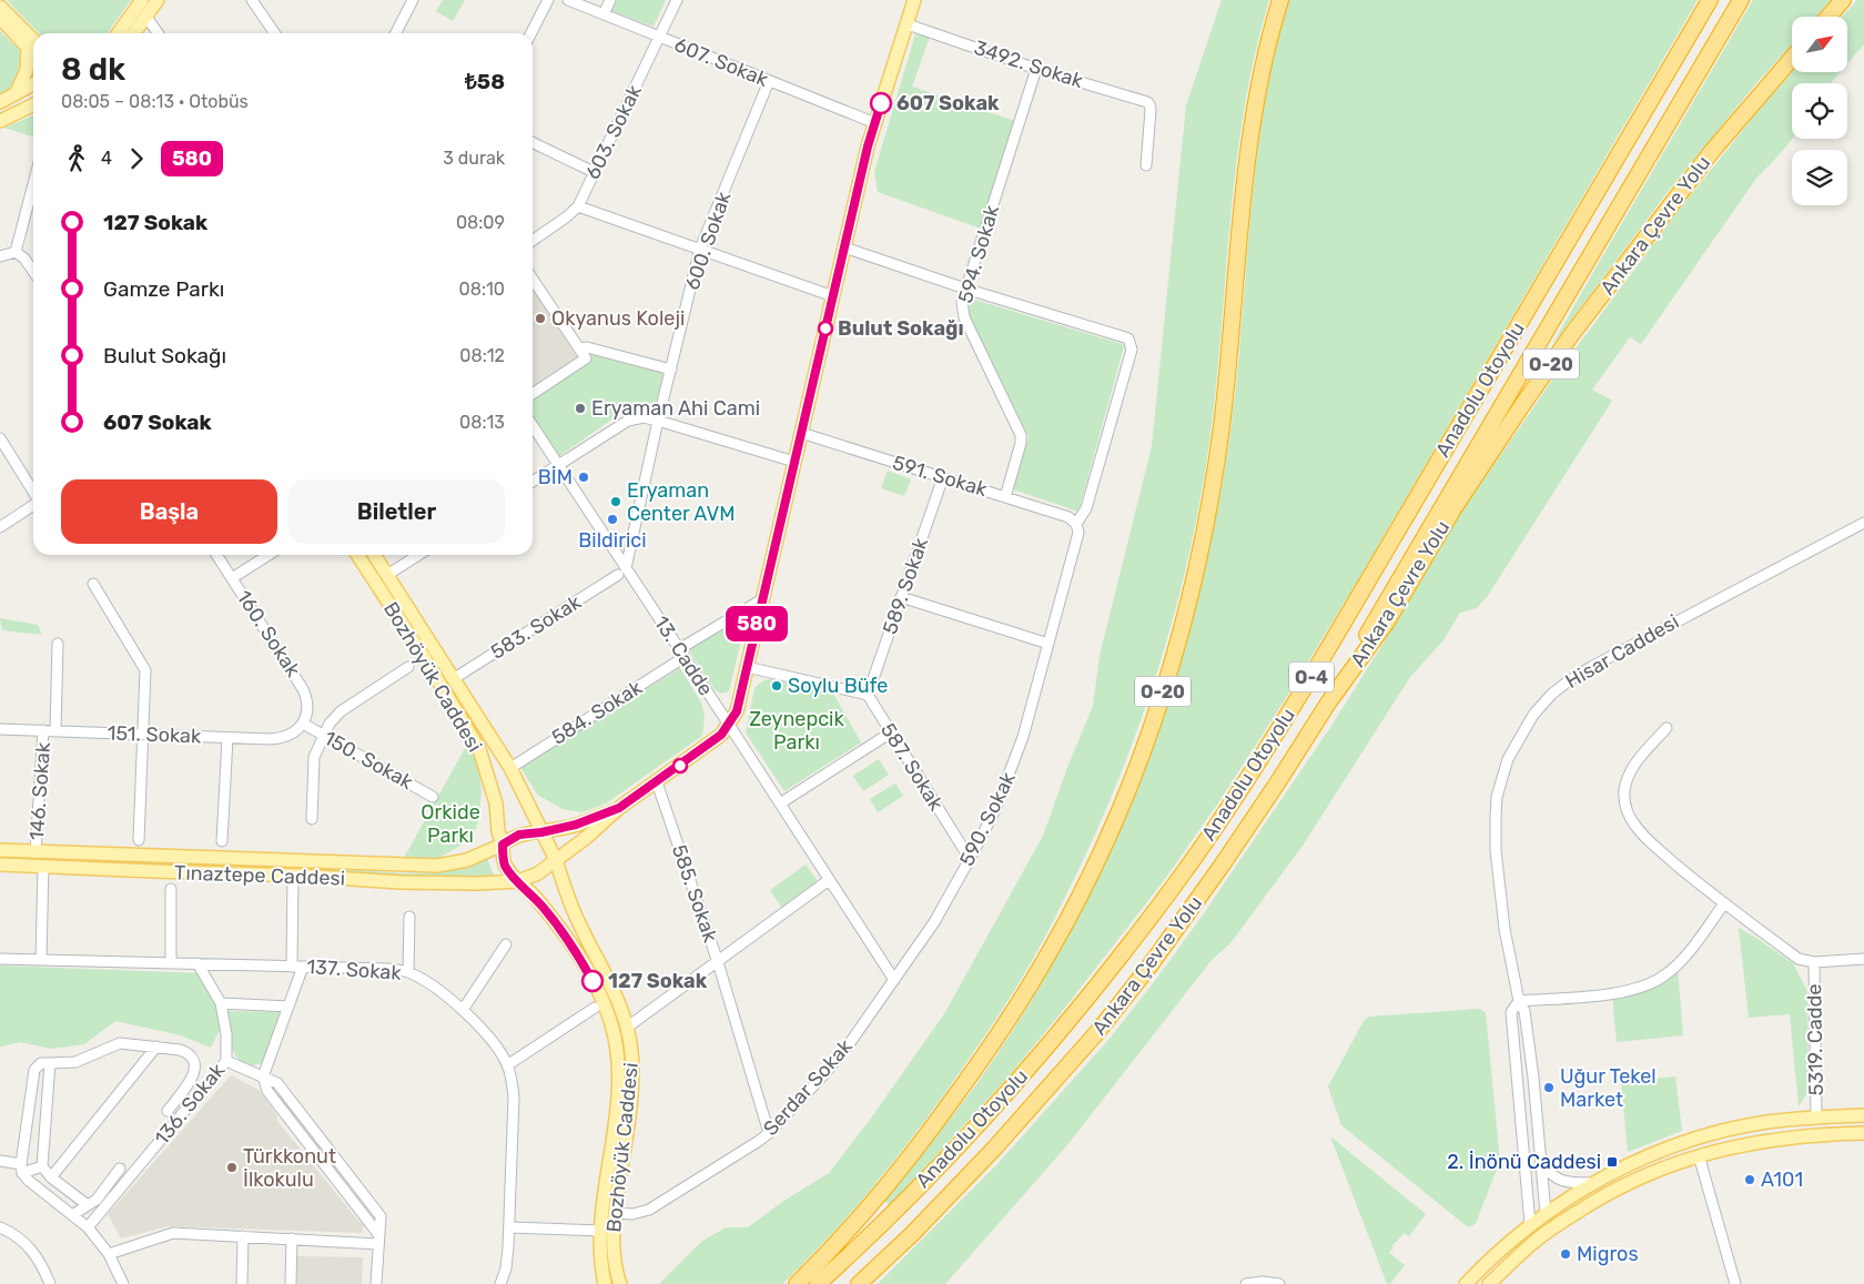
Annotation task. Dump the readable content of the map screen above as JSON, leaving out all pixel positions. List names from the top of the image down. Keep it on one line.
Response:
{"streets":{"highway":["Ankara Çevre Yolu","O-20","Anadolu Otoyolu","O-4"],"main road":["Bozhöyük Caddesi","Tınaztepe Caddesi"],"street":["607. Sokak","3492. Sokak","603. Sokak","600. Sokak","594. Sokak","591. Sokak","589. Sokak","583. Sokak","160. Sokak","Hisar Caddesi","13. Cadde","584. Sokak","151. Sokak","150. Sokak","587. Sokak","146. Sokak","590. Sokak","585. Sokak","137. Sokak","5319. Cadde","Serdar Sokak","136. Sokak"]},"crossings":[["607. Sokak","603. Sokak"],["607. Sokak","600. Sokak"],["3492. Sokak","594. Sokak"],["Ankara Çevre Yolu","Anadolu Otoyolu"],["600. Sokak","13. Cadde"],["594. Sokak","591. Sokak"],["591. Sokak","589. Sokak"],["591. Sokak","590. Sokak"],["589. Sokak","587. Sokak"],["583. Sokak","Bozhöyük Caddesi"],["160. Sokak","151. Sokak"],["160. Sokak","150. Sokak"],["13. Cadde","584. Sokak"],["13. Cadde","590. Sokak"],["13. Cadde","Serdar Sokak"],["Bozhöyük Caddesi","584. Sokak"],["Bozhöyük Caddesi","Tınaztepe Caddesi"],["Bozhöyük Caddesi","Serdar Sokak"],["151. Sokak","150. Sokak"],["151. Sokak","146. Sokak"],["587. Sokak","590. Sokak"],["146. Sokak","Tınaztepe Caddesi"],["590. Sokak","Serdar Sokak"],["585. Sokak","Serdar Sokak"],["137. Sokak","136. Sokak"]],"parks":["Zeynepcik Parkı","Orkide Parkı"],"places":{"other":["607 Sokak","Okyanus Koleji","Bulut Sokağı","Eryaman Ahi Cami","BİM","Eryaman Center AVM","Bildirici","Soylu Büfe","127 Sokak","Uğur Tekel Market","Türkkonut İlkokulu","A101","Migros"],"transit":["2. İnönü Caddesi"]},"lines":["bus line 580"],"north":"top right","page":{"on_map":"580","heading":["8 dk","08:05 – 08:13 · Otobüs","₺58"],"legs":["4","580","3 durak"],"list":[{"name":"127 Sokak","value":"08:09"},{"name":"Gamze Parkı","value":"08:10"},{"name":"Bulut Sokağı","value":"08:12"},{"name":"607 Sokak","value":"08:13"}],"buttons":["Başla","Biletler"]}}
